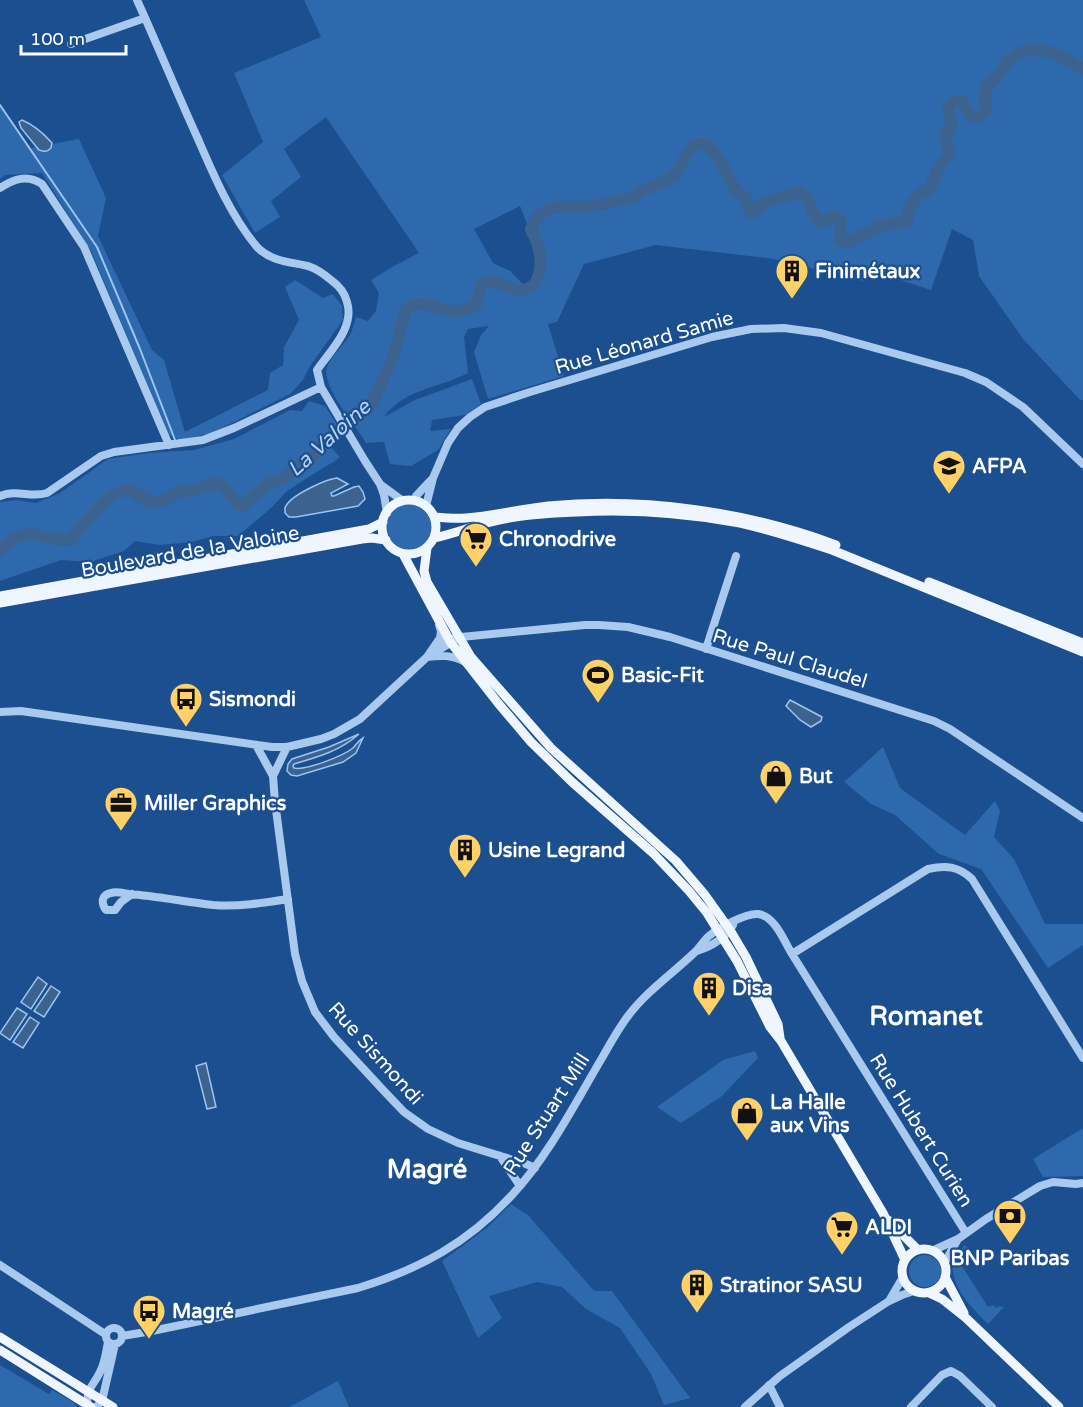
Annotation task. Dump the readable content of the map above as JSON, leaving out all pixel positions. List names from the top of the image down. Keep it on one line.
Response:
{"streets":{"main road":["Boulevard de la Valoine"],"street":["Rue Léonard Samie","Rue Paul Claudel","Rue Sismondi","Rue Stuart Mill","Rue Hubert Curien"]},"crossings":[["Rue Sismondi","Rue Stuart Mill"],["Rue Stuart Mill","Rue Hubert Curien"]],"districts":["Romanet","Magré"],"water":["La Valoine"],"places":{"building":["Finimétaux","Usine Legrand","Disa","Stratinor SASU"],"school or university":["AFPA"],"supermarket":["Chronodrive","ALDI"],"sports":["Basic-Fit"],"bus stop":["Sismondi","Magré"],"shop":["But","La Halle aux Vins"],"office":["Miller Graphics"],"bank":["BNP Paribas"]},"scale_bar":"100 m"}
